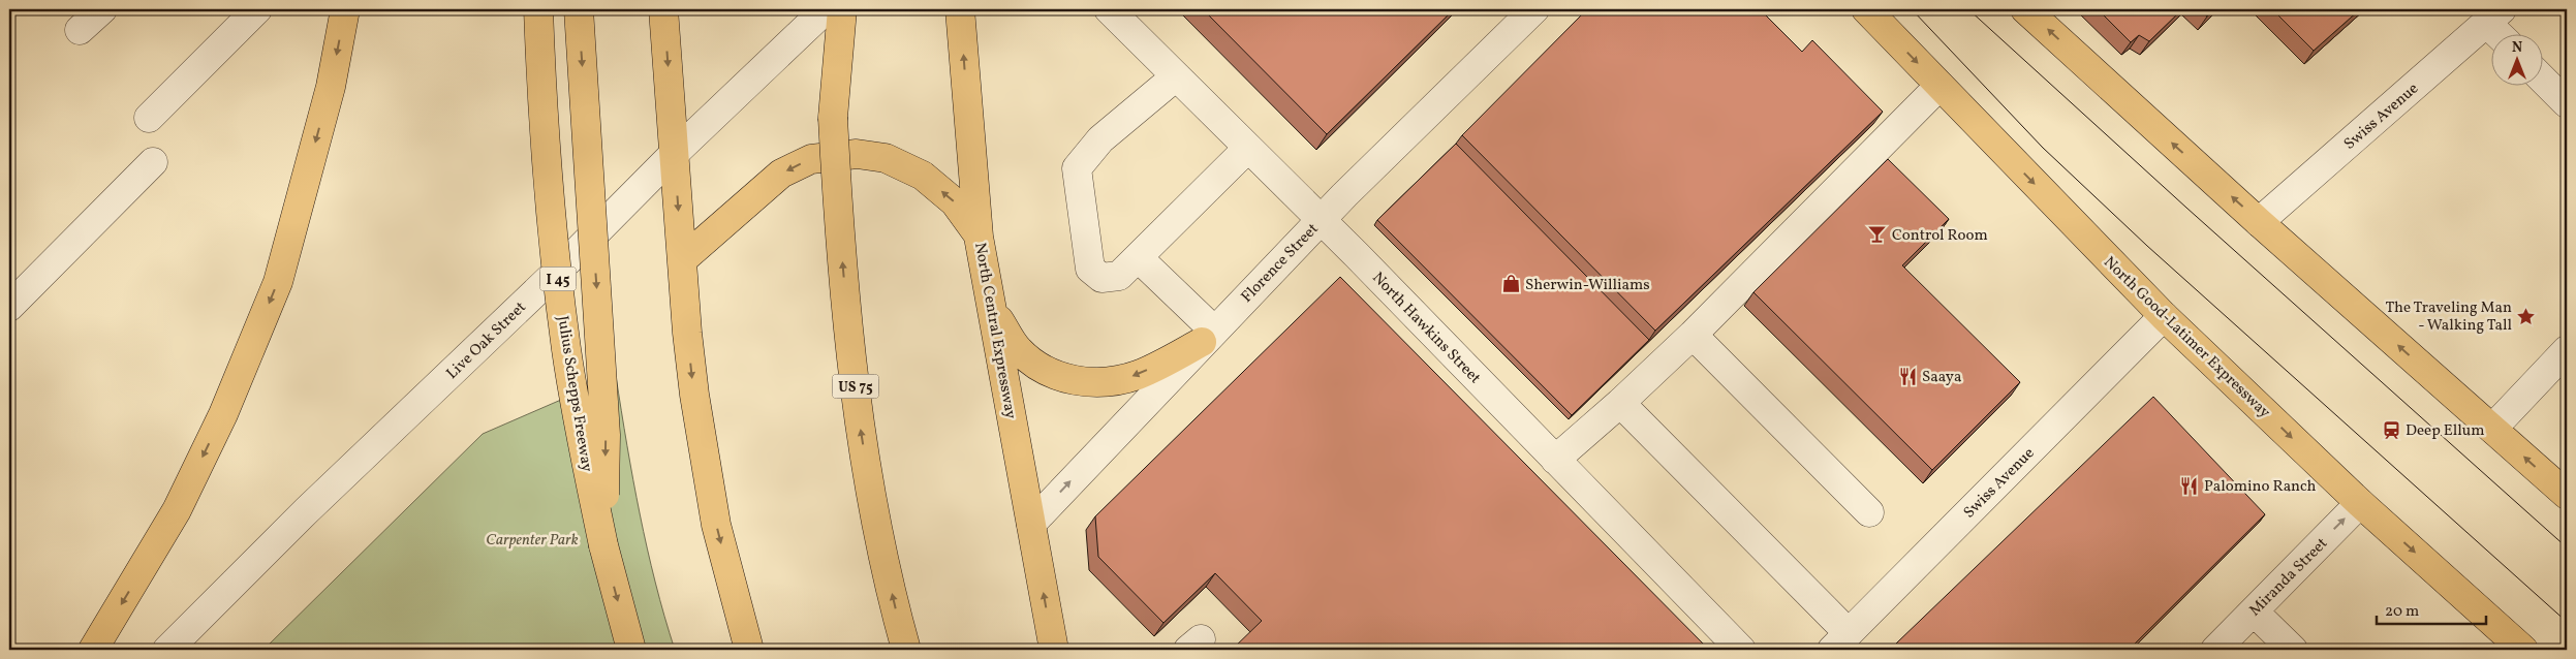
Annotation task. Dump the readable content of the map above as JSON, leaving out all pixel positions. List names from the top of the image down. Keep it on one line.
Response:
{"streets":{"main road":["I 45","North Central Expressway","North Good-Latimer Expressway","US 75","Julius Schepps Freeway"],"street":["Swiss Avenue","Florence Street","North Hawkins Street","Live Oak Street","Miranda Street"]},"crossings":[["Swiss Avenue","North Good-Latimer Expressway"],["Florence Street","North Hawkins Street"],["Florence Street","North Central Expressway"],["North Good-Latimer Expressway","Miranda Street"],["Live Oak Street","US 75"]],"one_way":["Florence Street","Miranda Street"],"parks":["Carpenter Park"],"places":{"bar":["Control Room"],"shop":["Sherwin-Williams"],"place":["The Traveling Man - Walking Tall"],"restaurant":["Saaya","Palomino Ranch"],"station":["Deep Ellum"]},"scale_bar":"20 m","north":"top"}
